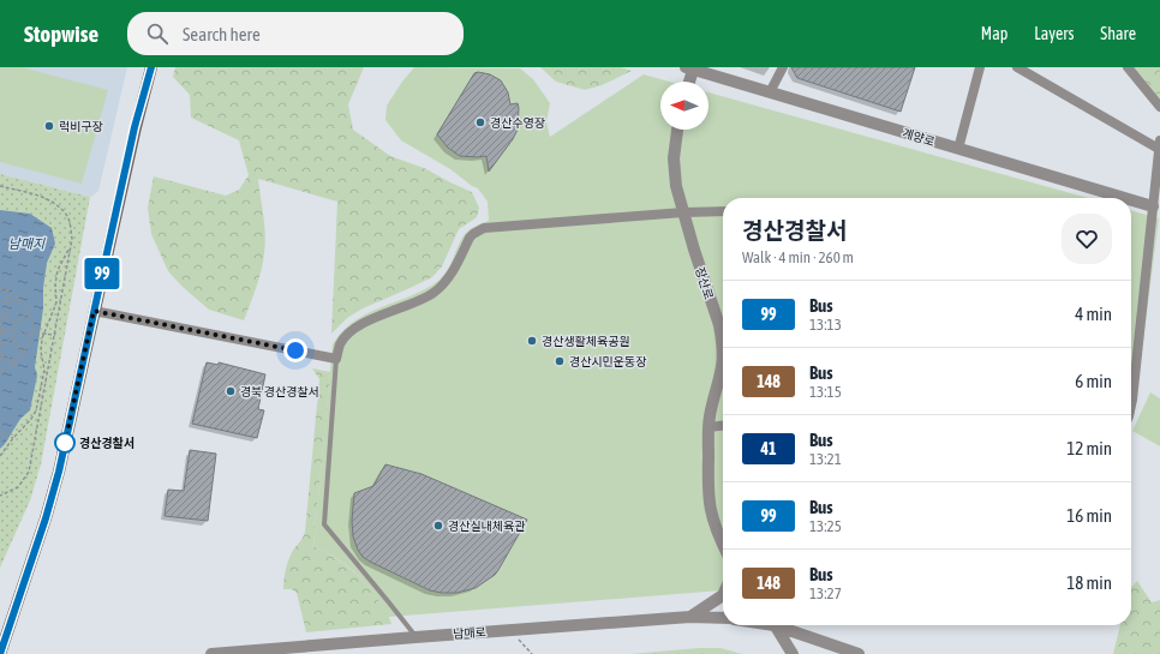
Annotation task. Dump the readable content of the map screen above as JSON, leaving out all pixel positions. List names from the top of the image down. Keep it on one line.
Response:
{"streets":{"street":["계양로","장산로","남매로"]},"water":["남매지"],"places":["경산수영장","럭비구장","경산생활체육공원","경산시민운동장","경북 경산경찰서","경산경찰서","경산실내체육관"],"lines":["bus line 99"],"north":"left","page":{"header":"Stopwise","search":"Search here","nav":["Map","Layers","Share"],"on_map":"99","heading":["경산경찰서","Walk · 4 min · 260 m"],"list":[{"mark":"99","name":"Bus","note":"13:13","value":"4 min"},{"mark":"148","name":"Bus","note":"13:15","value":"6 min"},{"mark":"41","name":"Bus","note":"13:21","value":"12 min"},{"mark":"99","name":"Bus","note":"13:25","value":"16 min"},{"mark":"148","name":"Bus","note":"13:27","value":"18 min"}]}}
